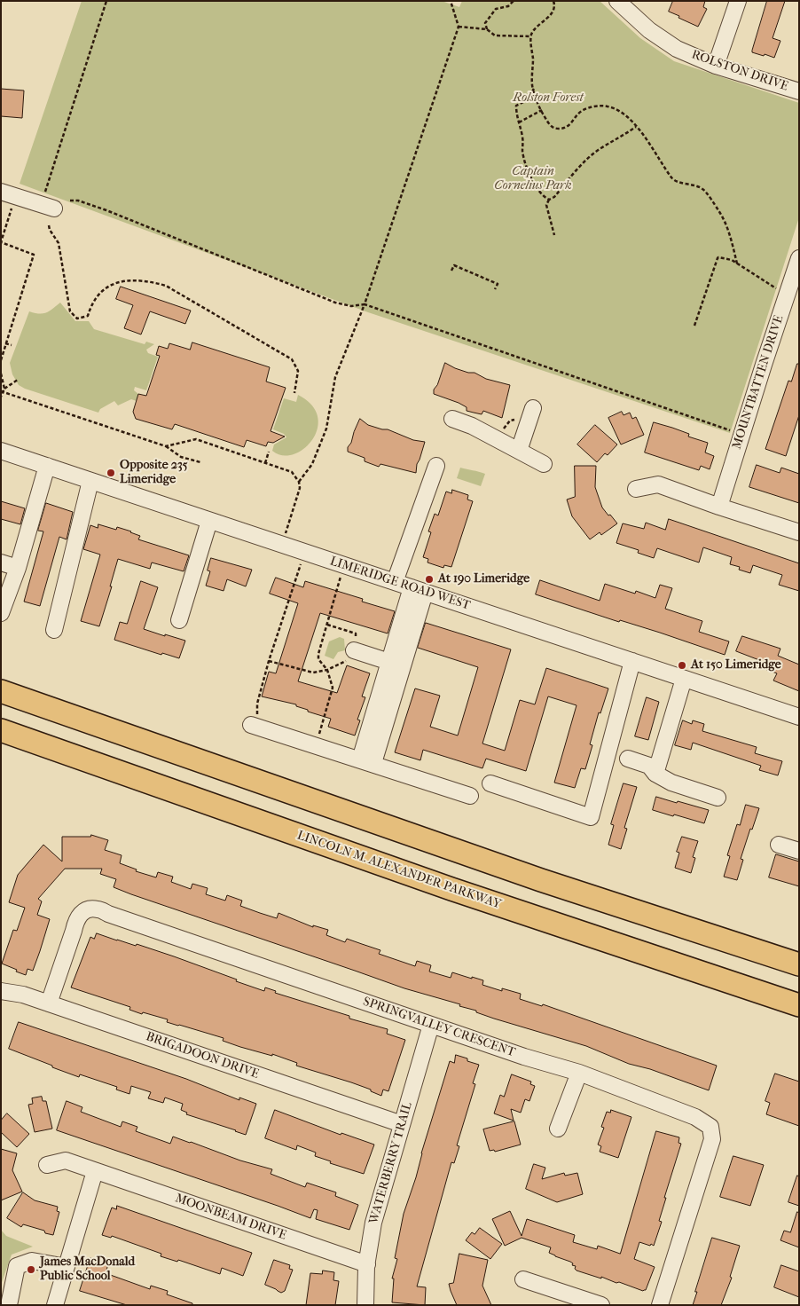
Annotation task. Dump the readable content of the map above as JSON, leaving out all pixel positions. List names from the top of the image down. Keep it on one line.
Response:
{"streets":{"highway":["LINCOLN M. ALEXANDER PARKWAY"],"street":["ROLSTON DRIVE","MOUNTBATTEN DRIVE","LIMERIDGE ROAD WEST","SPRINGVALLEY CRESCENT","BRIGADOON DRIVE","WATERBERRY TRAIL","MOONBEAM DRIVE"]},"crossings":[["SPRINGVALLEY CRESCENT","BRIGADOON DRIVE"],["SPRINGVALLEY CRESCENT","WATERBERRY TRAIL"],["BRIGADOON DRIVE","WATERBERRY TRAIL"],["WATERBERRY TRAIL","MOONBEAM DRIVE"]],"parks":["Rolston Forest","Captain Cornelius Park"],"places":["Opposite 235 Limeridge","At 190 Limeridge","At 150 Limeridge","James MacDonald Public School"]}
